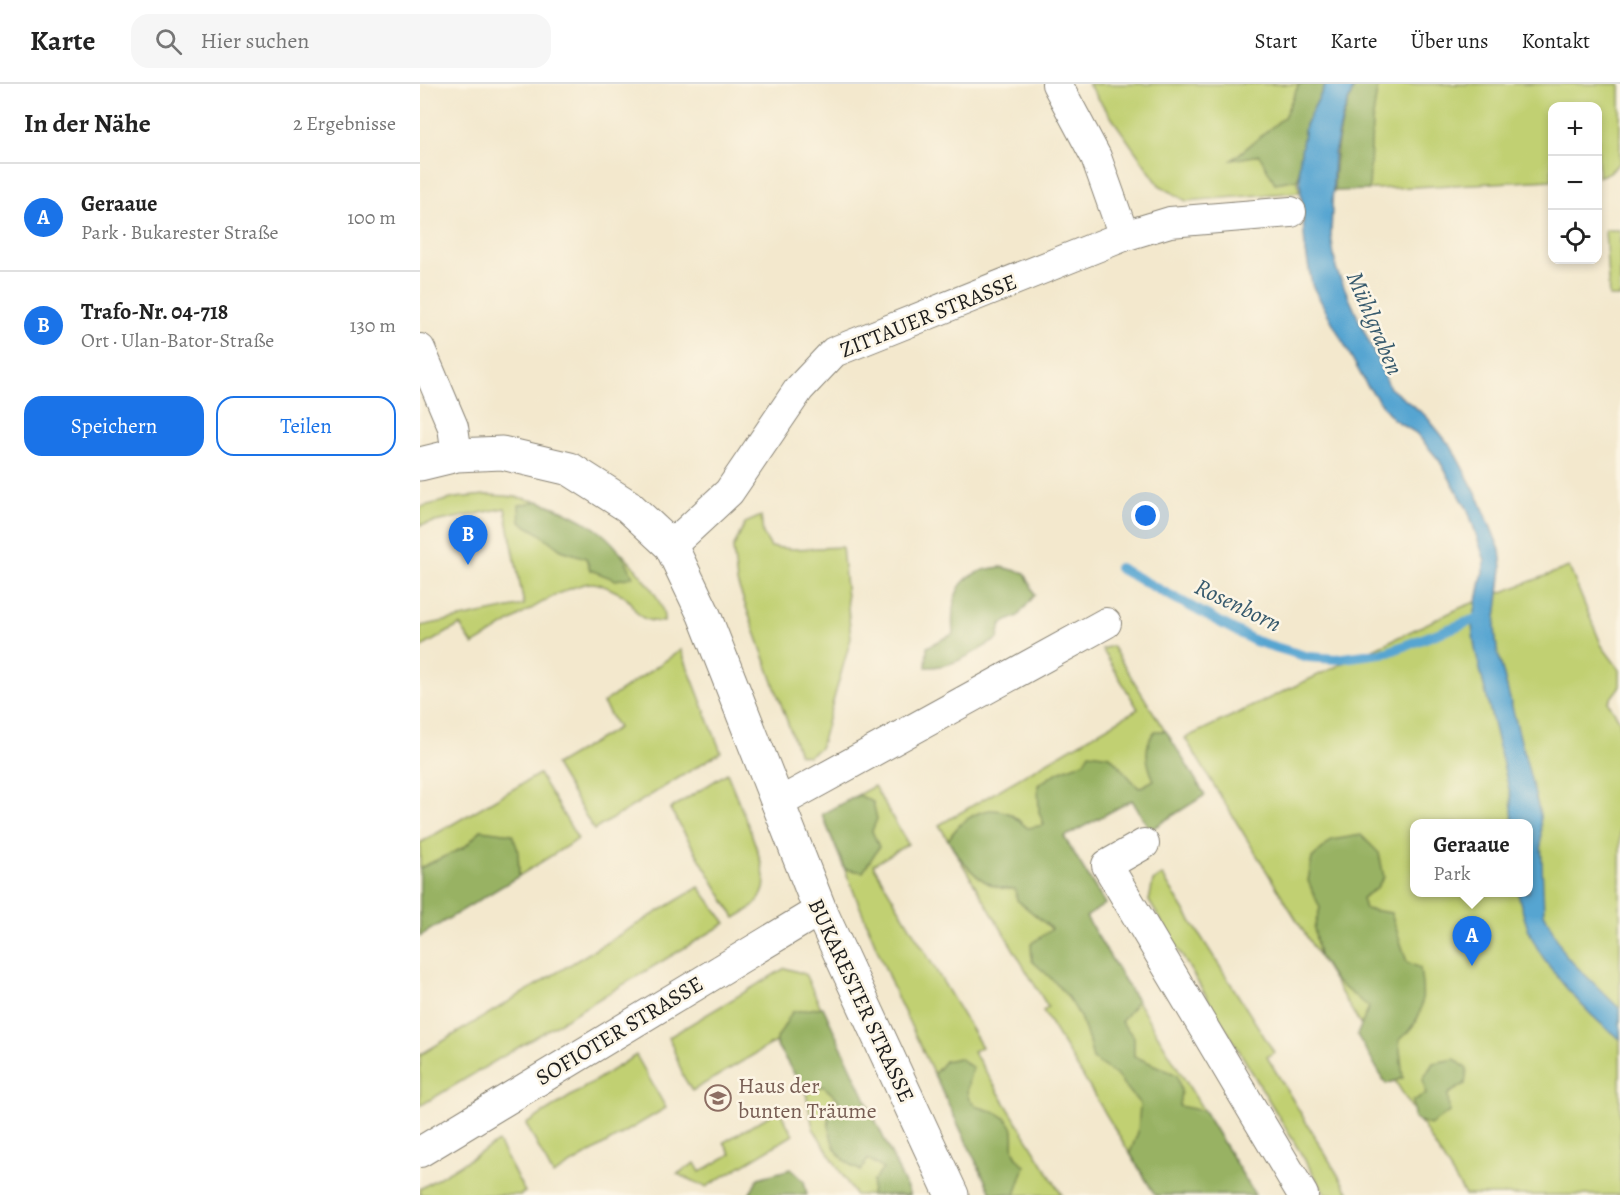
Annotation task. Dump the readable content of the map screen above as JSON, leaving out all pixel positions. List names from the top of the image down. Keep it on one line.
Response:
{"streets":{"street":["ZITTAUER STRASSE","BUKARESTER STRASSE","SOFIOTER STRASSE"]},"crossings":[["ZITTAUER STRASSE","BUKARESTER STRASSE"],["BUKARESTER STRASSE","SOFIOTER STRASSE"]],"water":["Mühlgraben","Rosenborn"],"places":{"school or university":["Haus der bunten Träume"]},"page":{"header":"Karte","search":"Hier suchen","nav":["Start","Karte","Über uns","Kontakt"],"heading":["In der Nähe","2 Ergebnisse"],"map_buttons":["+","−"],"list":[{"mark":"A","name":"Geraaue","note":"Park · Bukarester Straße","value":"100 m"},{"mark":"B","name":"Trafo-Nr. 04-718","note":"Ort · Ulan-Bator-Straße","value":"130 m"}],"buttons":["Speichern","Teilen"],"pins":["B","A"],"popup":["Geraaue","Park"]}}
